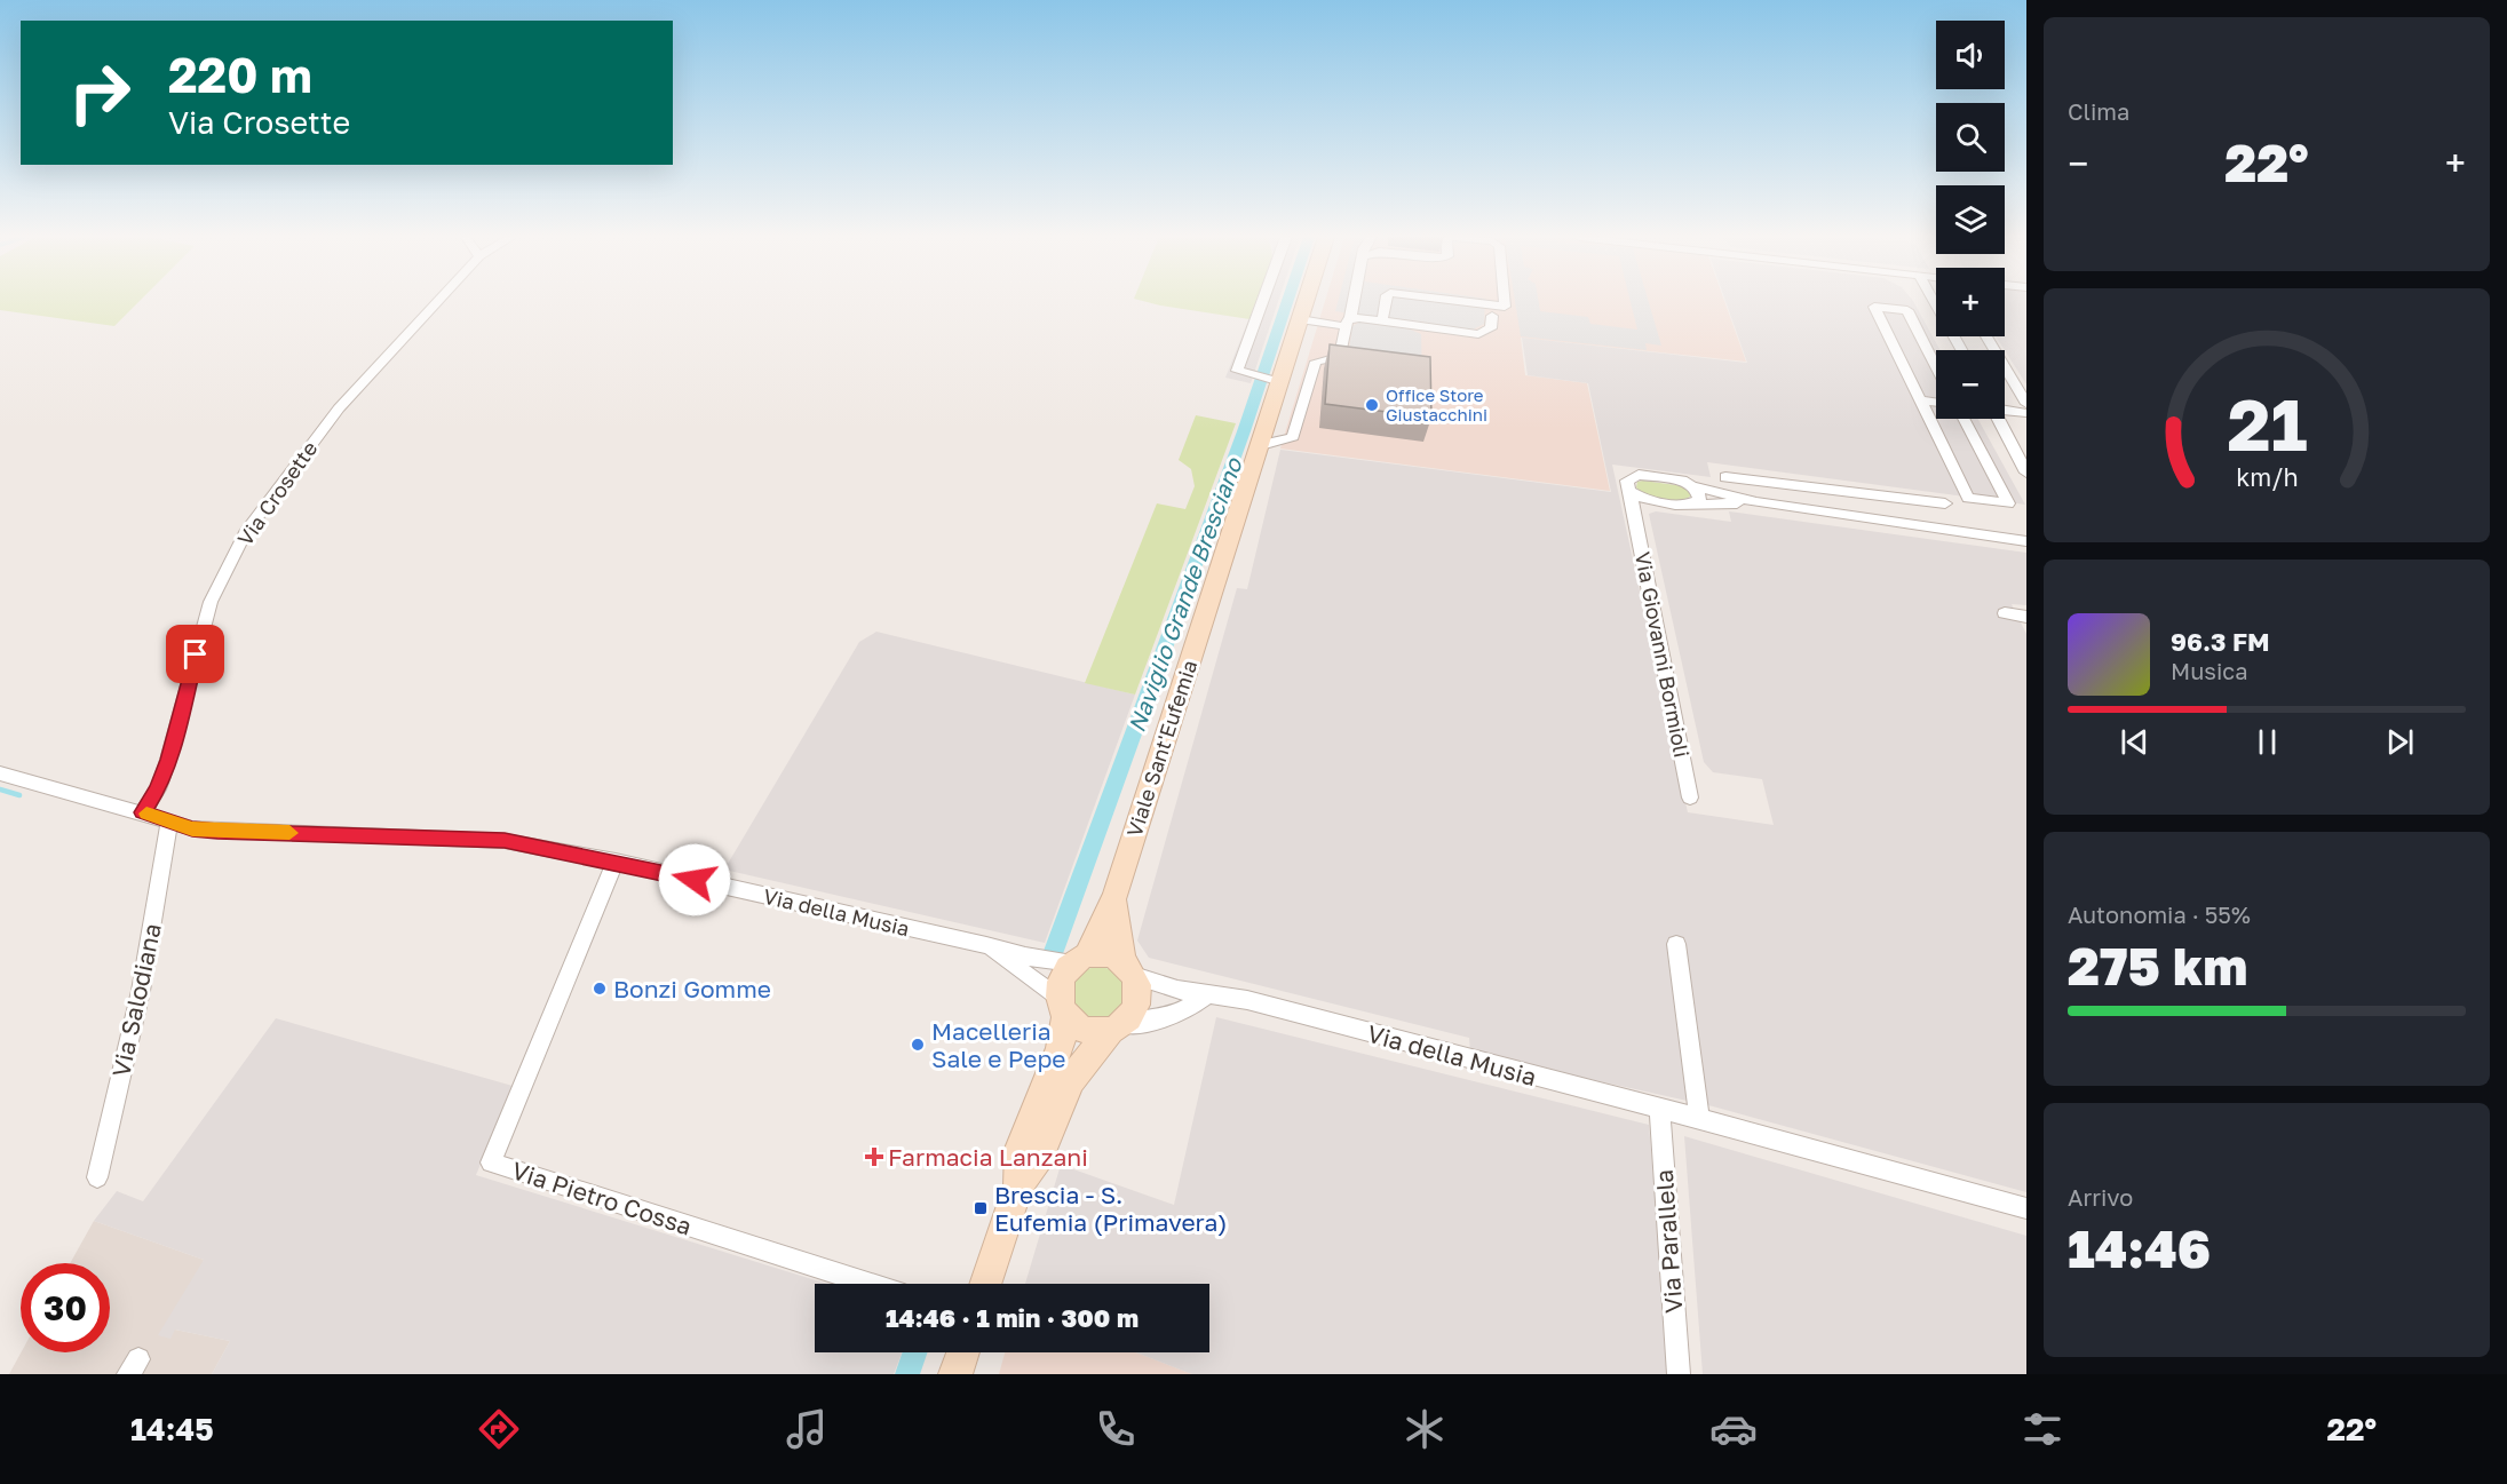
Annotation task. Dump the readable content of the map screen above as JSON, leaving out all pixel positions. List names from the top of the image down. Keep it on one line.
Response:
{"streets":{"main road":["Viale Sant'Eufemia"],"street":["Via Crosette","Via Giovanni Bormioli","Via della Musia","Via Salodiana","Via Pietro Cossa","Via Parallela"]},"crossings":[["Via Crosette","Via della Musia"],["Viale Sant'Eufemia","Via della Musia"],["Via della Musia","Via Salodiana"],["Via della Musia","Via Pietro Cossa"],["Via della Musia","Via Parallela"]],"water":["Naviglio Grande Bresciano"],"places":{"other":["Office Store Giustacchini","Bonzi Gomme","Macelleria Sale e Pepe"],"health":["Farmacia Lanzani"],"transit":["Brescia - S. Eufemia (Primavera)"]},"page":{"tile":["Clima",["Autonomia · 55%","275 km"],["Arrivo","14:46"]],"map_buttons":["+","−"],"turn":["220 m","Via Crosette"],"heat":["−","22°","+"],"song":["96.3 FM","Musica"],"limit":"30","trip":"14:46 · 1 min · 300 m","tabs":["14:45","22°"],"gauge":["21","km/h"]}}
